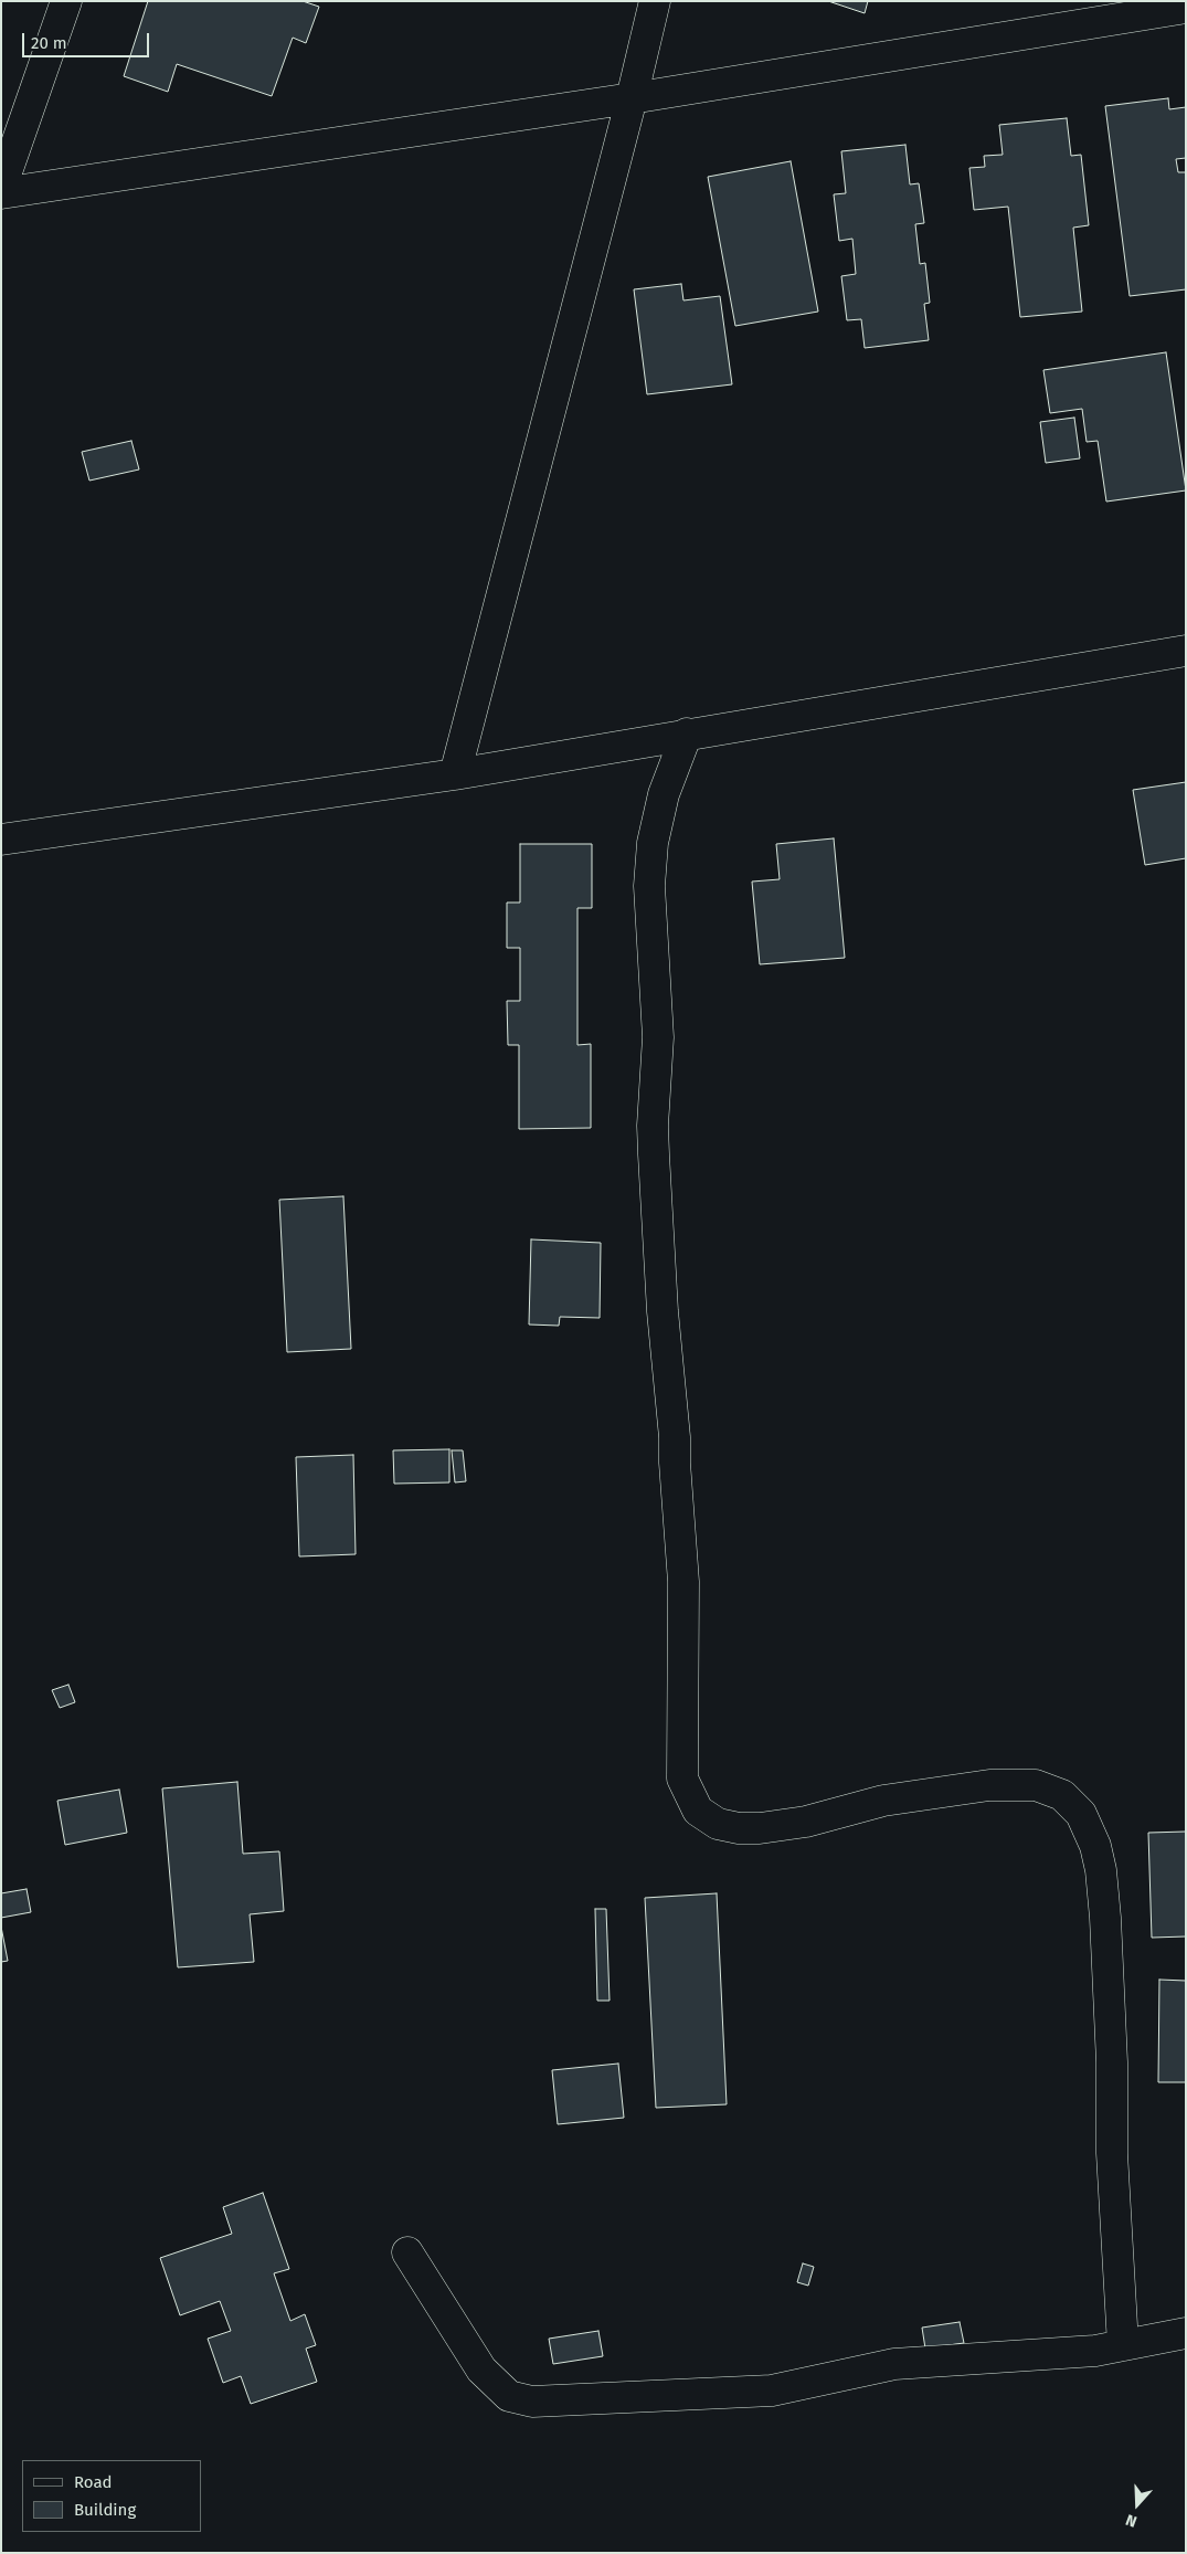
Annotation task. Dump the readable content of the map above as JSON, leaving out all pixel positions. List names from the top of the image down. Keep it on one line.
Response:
{"legend":["Road","Building"],"scale_bar":"20 m","north":"bottom"}
